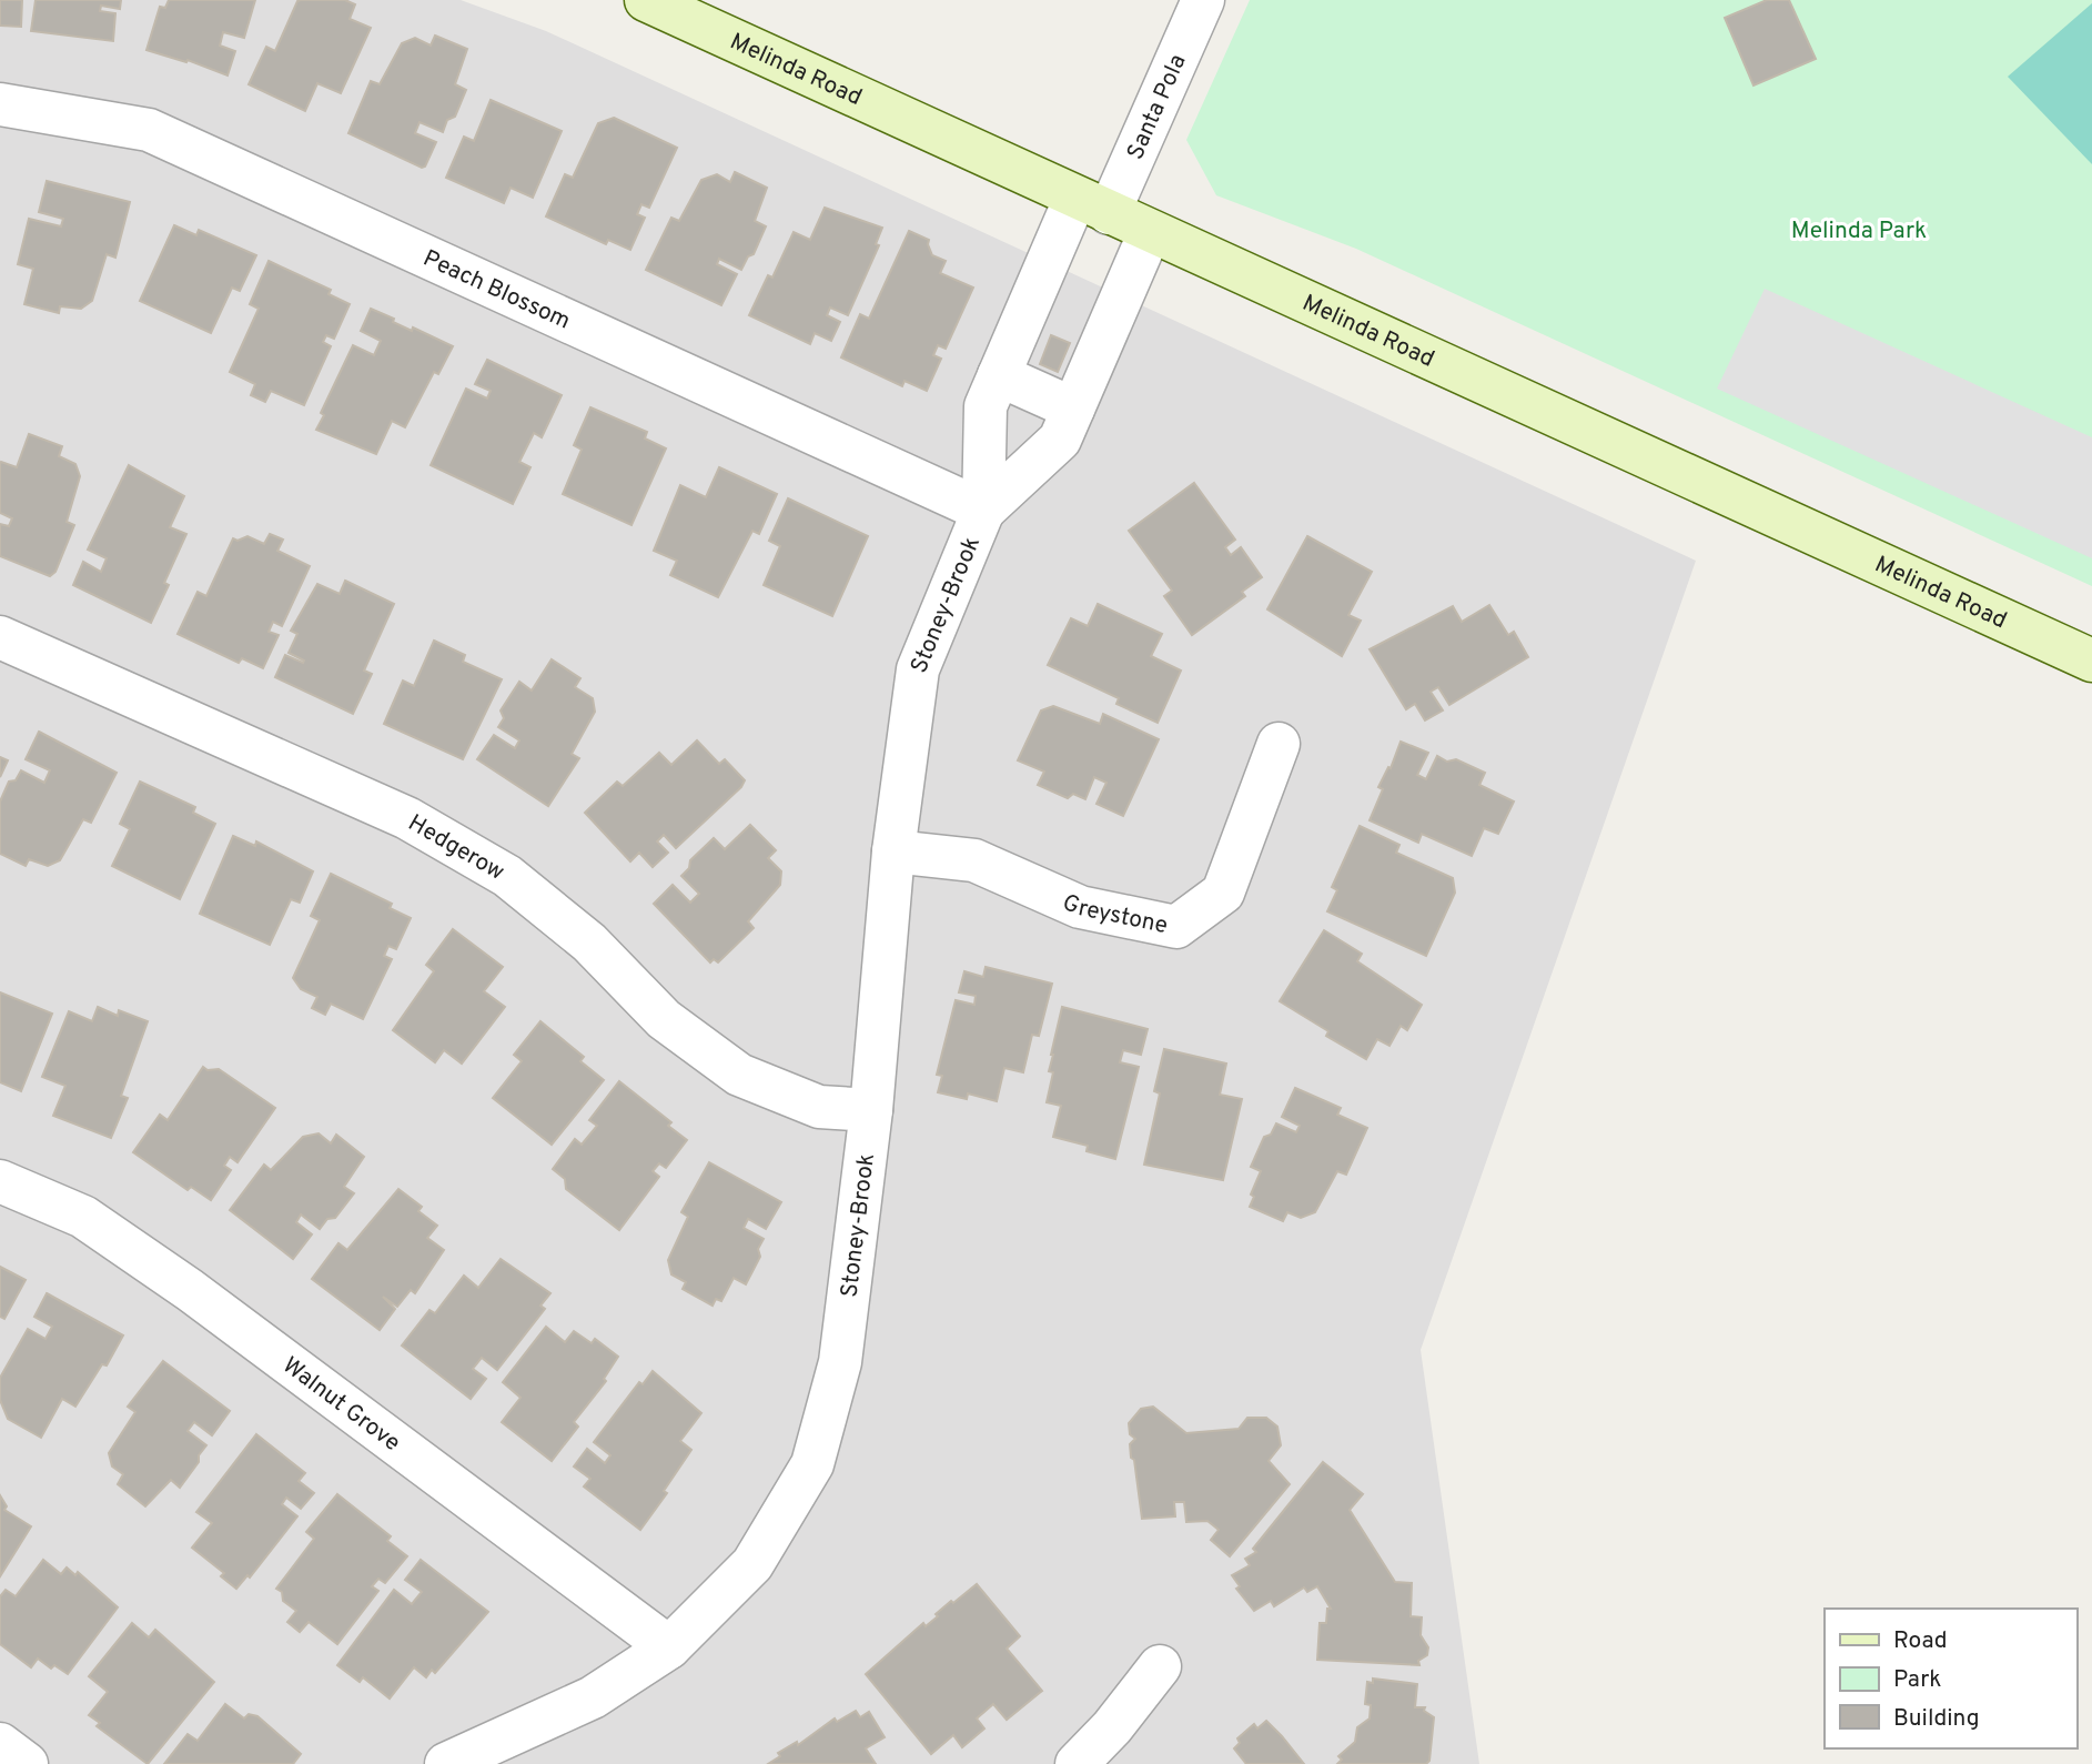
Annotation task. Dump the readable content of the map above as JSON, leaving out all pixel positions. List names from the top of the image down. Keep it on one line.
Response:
{"streets":{"main road":["Melinda Road"],"street":["Santa Pola","Peach Blossom","Stoney-Brook","Hedgerow","Greystone","Walnut Grove"]},"crossings":[["Melinda Road","Santa Pola"],["Melinda Road","Stoney-Brook"],["Santa Pola","Stoney-Brook"],["Peach Blossom","Stoney-Brook"],["Stoney-Brook","Hedgerow"],["Stoney-Brook","Greystone"],["Stoney-Brook","Walnut Grove"]],"parks":["Melinda Park"],"legend":["Road","Park","Building"]}
